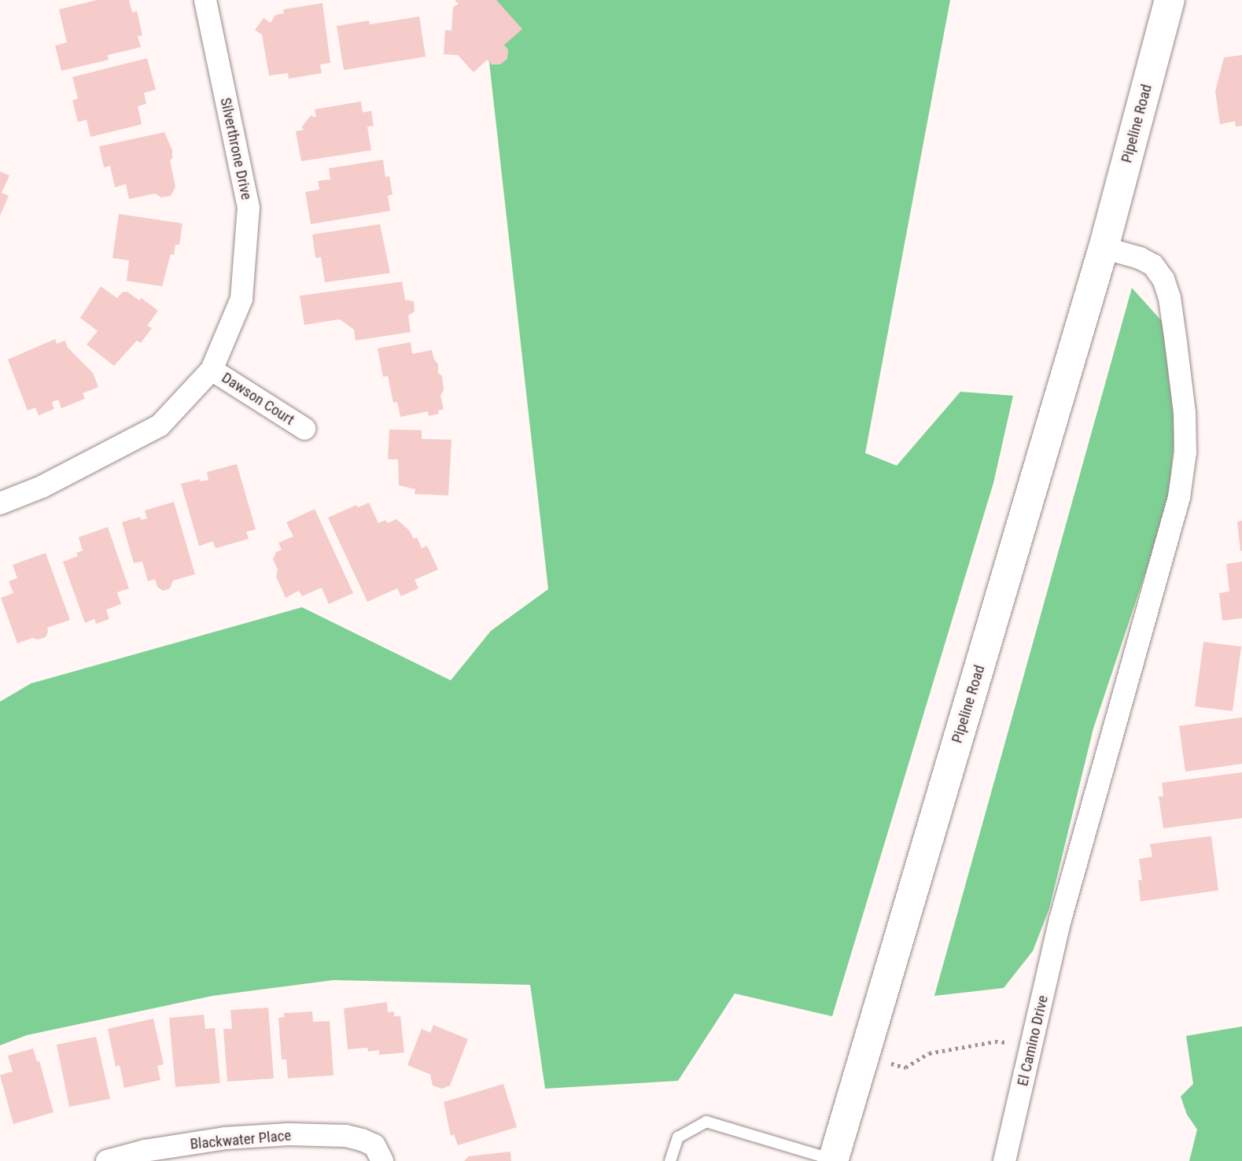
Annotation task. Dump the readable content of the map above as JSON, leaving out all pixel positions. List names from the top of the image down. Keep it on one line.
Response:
{"streets":{"main road":["Pipeline Road"],"street":["Silverthrone Drive","Dawson Court","El Camino Drive","Blackwater Place"]},"crossings":[["Pipeline Road","El Camino Drive"],["Silverthrone Drive","Dawson Court"]]}
